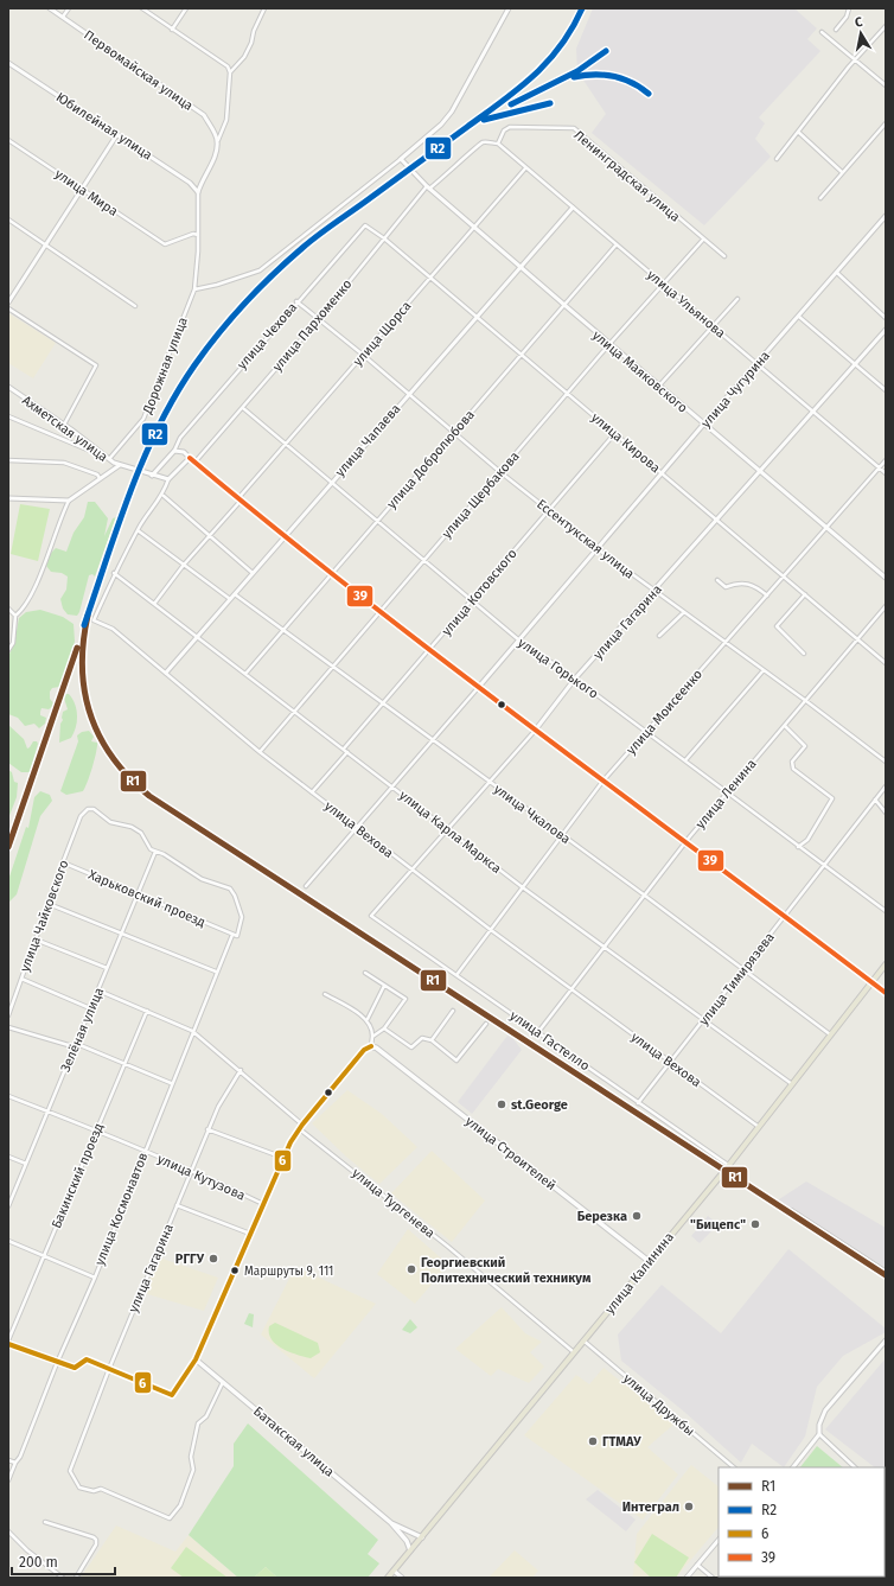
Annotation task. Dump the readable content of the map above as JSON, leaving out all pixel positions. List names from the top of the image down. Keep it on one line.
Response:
{"streets":{"main road":["улица Строителей","улица Калинина","Батакская улица"],"street":["Первомайская улица","Юбилейная улица","Ленинградская улица","улица Мира","улица Ульянова","улица Пархоменко","улица Щорса","улица Чехова","Дорожная улица","улица Маяковского","улица Чугурина","Ахметская улица","улица Чапаева","улица Кирова","улица Добролюбова","улица Щербакова","Ессентукская улица","улица Котовского","улица Гагарина","улица Горького","улица Моисеенко","улица Ленина","улица Чкалова","улица Вехова","улица Карла Маркса","Харьковский проезд","улица Чайковского","улица Тимирязева","Зелёная улица","улица Гастелло","Бакинский проезд","улица Кутузова","улица Тургенева","улица Космонавтов","улица Дружбы"]},"crossings":[["Юбилейная улица","Дорожная улица"],["Ленинградская улица","улица Ульянова"],["Ленинградская улица","улица Пархоменко"],["Ленинградская улица","улица Щербакова"],["улица Мира","Дорожная улица"],["улица Ульянова","улица Пархоменко"],["улица Ульянова","улица Щорса"],["улица Ульянова","улица Чугурина"],["улица Ульянова","улица Чапаева"],["улица Ульянова","улица Добролюбова"],["улица Ульянова","улица Щербакова"],["улица Ульянова","улица Гагарина"],["улица Ульянова","улица Моисеенко"],["улица Пархоменко","улица Маяковского"],["улица Пархоменко","улица Кирова"],["улица Пархоменко","Ессентукская улица"],["улица Пархоменко","улица Горького"],["улица Щорса","улица Маяковского"],["улица Щорса","улица Кирова"],["улица Щорса","Ессентукская улица"],["улица Щорса","улица Горького"],["улица Щорса","улица Карла Маркса"],["улица Чехова","улица Кирова"],["улица Чехова","Ессентукская улица"],["Дорожная улица","Ахметская улица"],["улица Маяковского","улица Чугурина"],["улица Маяковского","улица Чапаева"],["улица Маяковского","улица Добролюбова"],["улица Маяковского","улица Щербакова"],["улица Маяковского","улица Гагарина"],["улица Маяковского","улица Моисеенко"],["улица Чугурина","улица Кирова"],["улица Чугурина","Ессентукская улица"],["улица Чугурина","улица Горького"],["улица Чугурина","улица Чкалова"],["улица Чугурина","улица Вехова"],["улица Чугурина","улица Карла Маркса"],["Ахметская улица","улица Вехова"],["улица Чапаева","улица Кирова"],["улица Чапаева","Ессентукская улица"],["улица Чапаева","улица Горького"],["улица Чапаева","улица Чкалова"],["улица Чапаева","улица Вехова"],["улица Чапаева","улица Карла Маркса"],["улица Кирова","улица Добролюбова"],["улица Кирова","улица Щербакова"],["улица Кирова","улица Котовского"],["улица Кирова","улица Гагарина"],["улица Кирова","улица Моисеенко"],["улица Кирова","улица Ленина"],["улица Добролюбова","Ессентукская улица"],["улица Добролюбова","улица Горького"],["улица Добролюбова","улица Чкалова"],["улица Добролюбова","улица Карла Маркса"],["улица Щербакова","Ессентукская улица"],["улица Щербакова","улица Горького"],["улица Щербакова","улица Чкалова"],["улица Щербакова","улица Вехова"],["улица Щербакова","улица Карла Маркса"],["Ессентукская улица","улица Котовского"],["Ессентукская улица","улица Гагарина"],["Ессентукская улица","улица Моисеенко"],["Ессентукская улица","улица Ленина"],["улица Котовского","улица Горького"],["улица Котовского","улица Чкалова"],["улица Котовского","улица Вехова"],["улица Котовского","улица Карла Маркса"],["улица Гагарина","улица Горького"],["улица Гагарина","улица Чкалова"],["улица Гагарина","улица Вехова"],["улица Гагарина","улица Карла Маркса"],["улица Гагарина","улица Гастелло"],["улица Гагарина","улица Кутузова"],["улица Гагарина","улица Тургенева"],["улица Гагарина","Батакская улица"],["улица Горького","улица Моисеенко"],["улица Горького","улица Ленина"],["улица Горького","улица Тимирязева"],["улица Моисеенко","улица Чкалова"],["улица Моисеенко","улица Вехова"],["улица Моисеенко","улица Карла Маркса"],["улица Моисеенко","улица Гастелло"],["улица Ленина","улица Чкалова"],["улица Ленина","улица Вехова"],["улица Ленина","улица Карла Маркса"],["улица Ленина","улица Гастелло"],["улица Чкалова","улица Тимирязева"],["улица Чкалова","улица Калинина"],["улица Вехова","улица Карла Маркса"],["улица Вехова","улица Тимирязева"],["улица Вехова","улица Калинина"],["улица Карла Маркса","улица Тимирязева"],["улица Карла Маркса","улица Калинина"],["Харьковский проезд","улица Чайковского"],["Харьковский проезд","Зелёная улица"],["Харьковский проезд","улица Космонавтов"],["улица Чайковского","Зелёная улица"],["улица Тимирязева","улица Гастелло"],["Зелёная улица","улица Кутузова"],["Зелёная улица","улица Тургенева"],["улица Гастелло","улица Калинина"],["улица Строителей","улица Калинина"],["Бакинский проезд","улица Кутузова"],["Бакинский проезд","улица Тургенева"],["улица Кутузова","улица Космонавтов"],["улица Тургенева","улица Космонавтов"],["улица Тургенева","улица Калинина"],["улица Калинина","улица Дружбы"],["улица Калинина","Батакская улица"]],"places":["st.George","Березка","\"Бицепс\"","РГГУ","Георгиевский Политехнический техникум","Маршруты 9, 111","ГТМАУ","Интеграл"],"lines":["transit line R2","transit line 39","transit line R1","transit line 6"],"legend":["R1","R2","6","39"],"scale_bar":"200 m","north":"top"}
